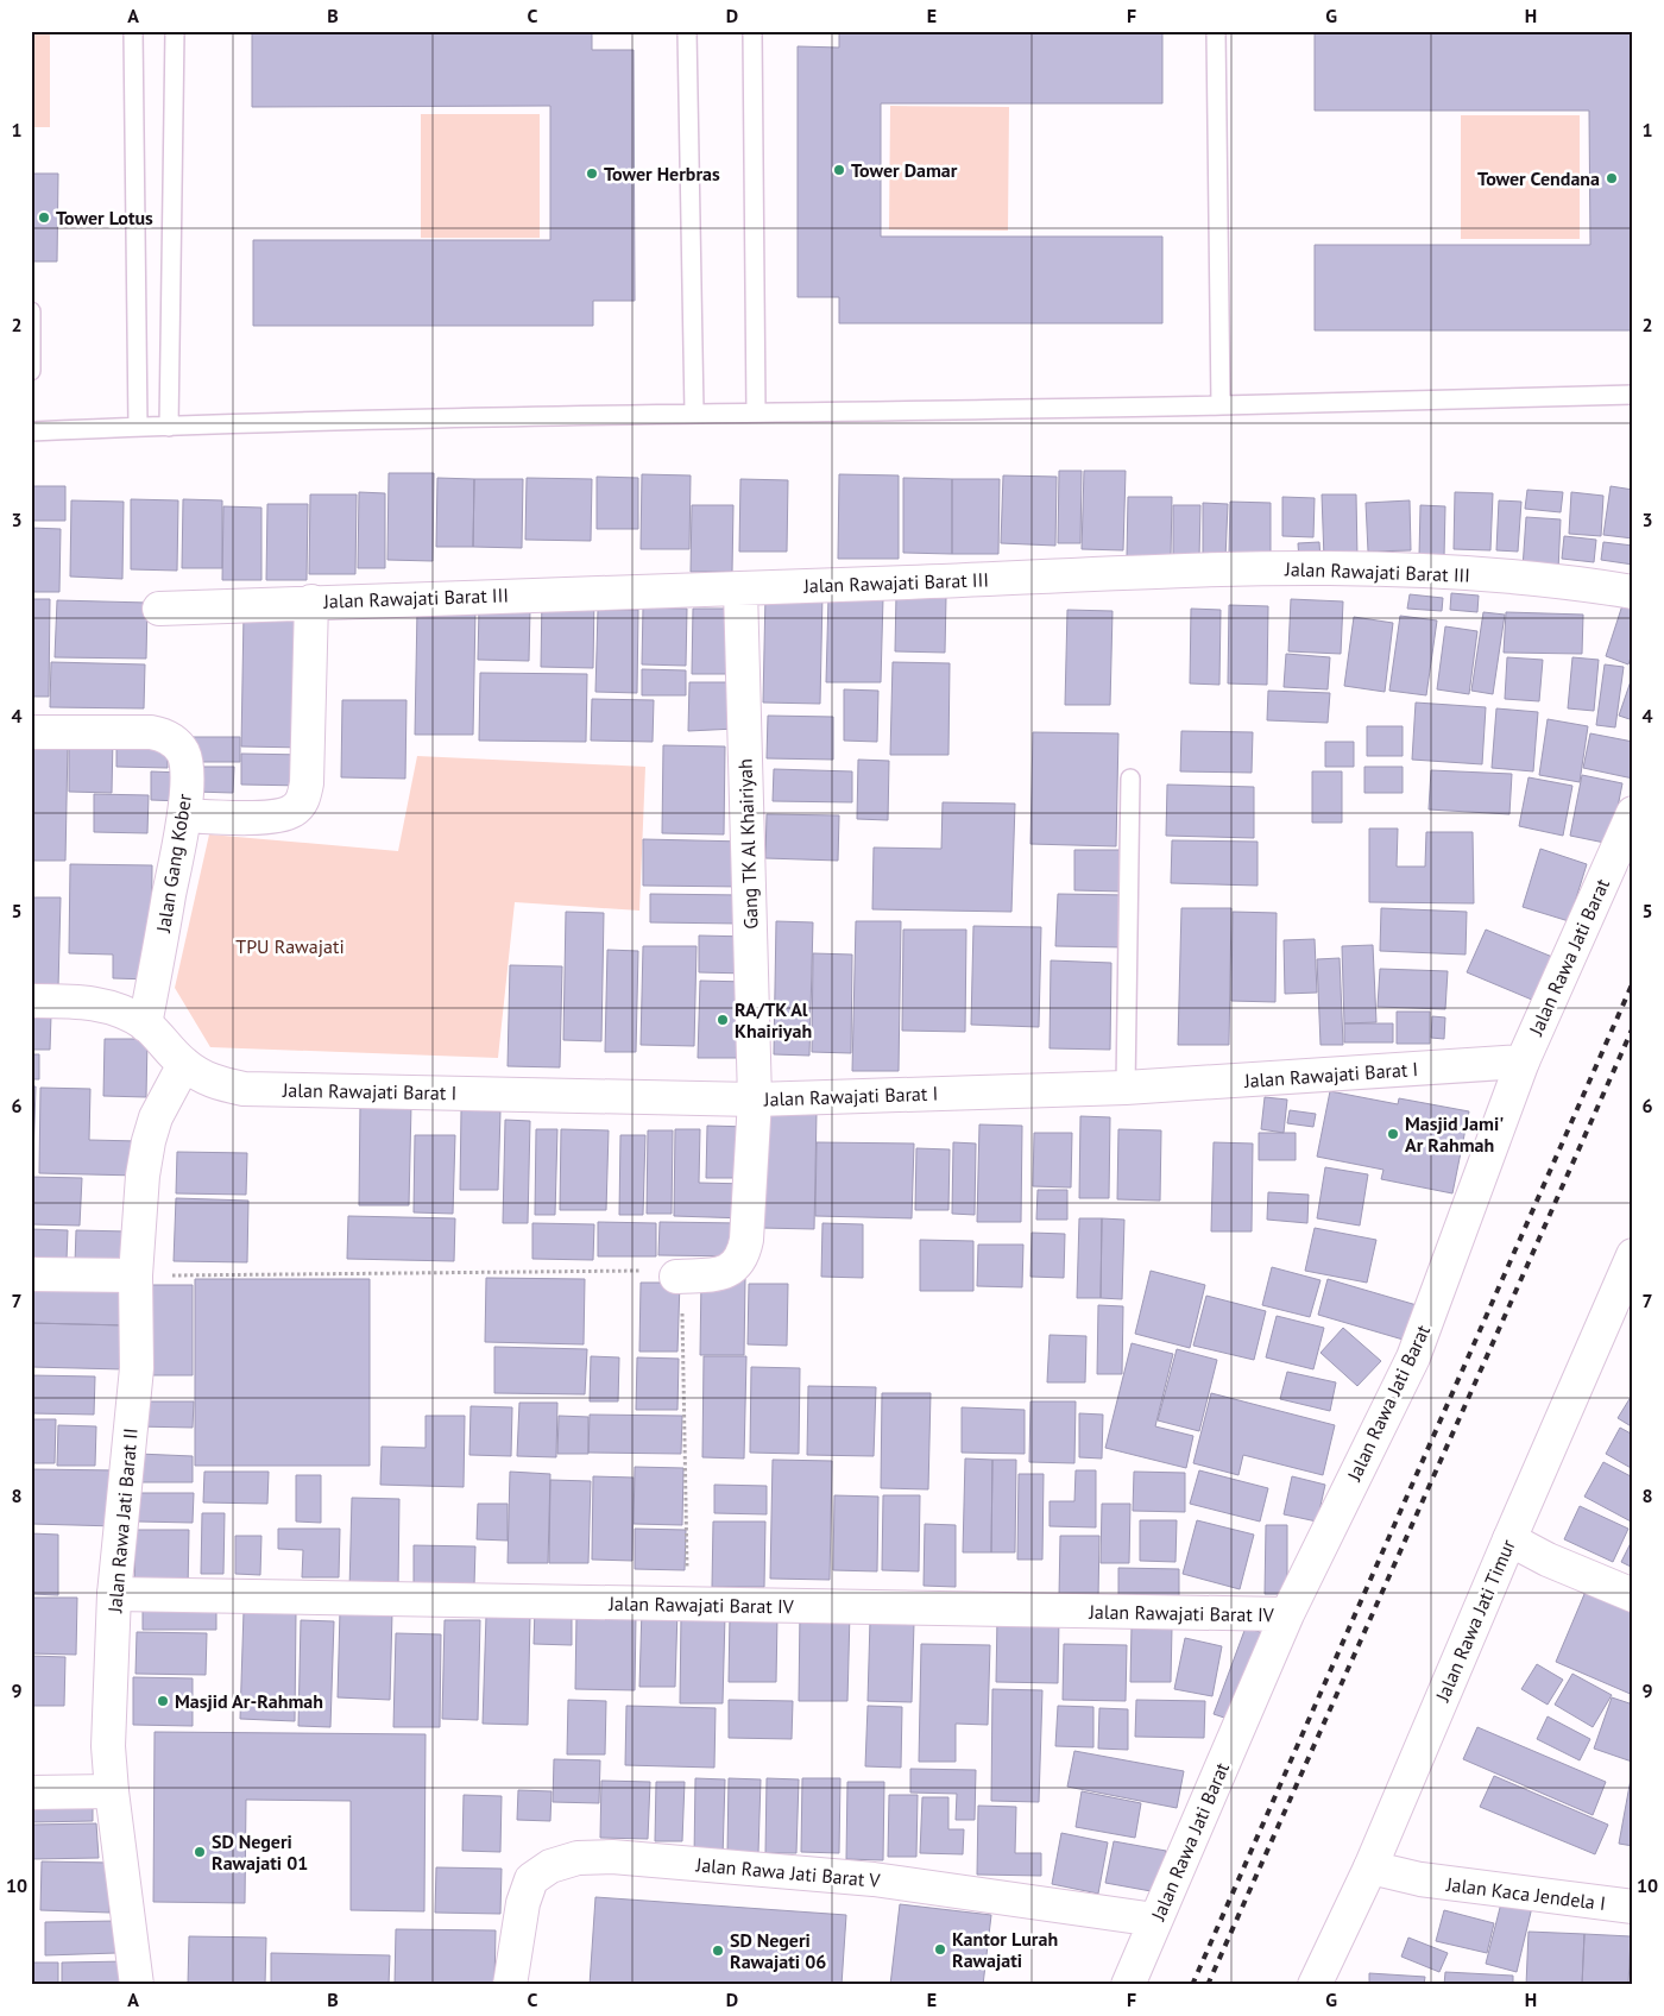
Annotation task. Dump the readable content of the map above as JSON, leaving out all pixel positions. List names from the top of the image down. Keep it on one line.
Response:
{"streets":{"street":["Jalan Rawajati Barat III","Gang TK Al Khairiyah","Jalan Gang Kober","Jalan Rawa Jati Barat","Jalan Rawajati Barat I","Jalan Rawa Jati Barat II","Jalan Rawajati Barat IV","Jalan Rawa Jati Timur","Jalan Rawa Jati Barat V","Jalan Kaca Jendela I"]},"crossings":[["Jalan Rawajati Barat III","Gang TK Al Khairiyah"],["Gang TK Al Khairiyah","Jalan Rawajati Barat I"],["Jalan Gang Kober","Jalan Rawajati Barat I"],["Jalan Rawa Jati Barat","Jalan Rawajati Barat I"],["Jalan Rawa Jati Barat","Jalan Rawajati Barat IV"],["Jalan Rawa Jati Barat","Jalan Rawa Jati Barat V"],["Jalan Rawajati Barat I","Jalan Rawa Jati Barat II"],["Jalan Rawa Jati Barat II","Jalan Rawajati Barat IV"],["Jalan Rawa Jati Timur","Jalan Kaca Jendela I"]],"parks":["TPU Rawajati"],"places":["Tower Damar","Tower Herbras","Tower Cendana","Tower Lotus","RA/TK Al Khairiyah","Masjid Jami' Ar Rahmah","Masjid Ar-Rahmah","SD Negeri Rawajati 01","Kantor Lurah Rawajati","SD Negeri Rawajati 06"],"grid":{"columns":["A","B","C","D","E","F","G","H"],"rows":["1","2","3","4","5","6","7","8","9","10"]}}
